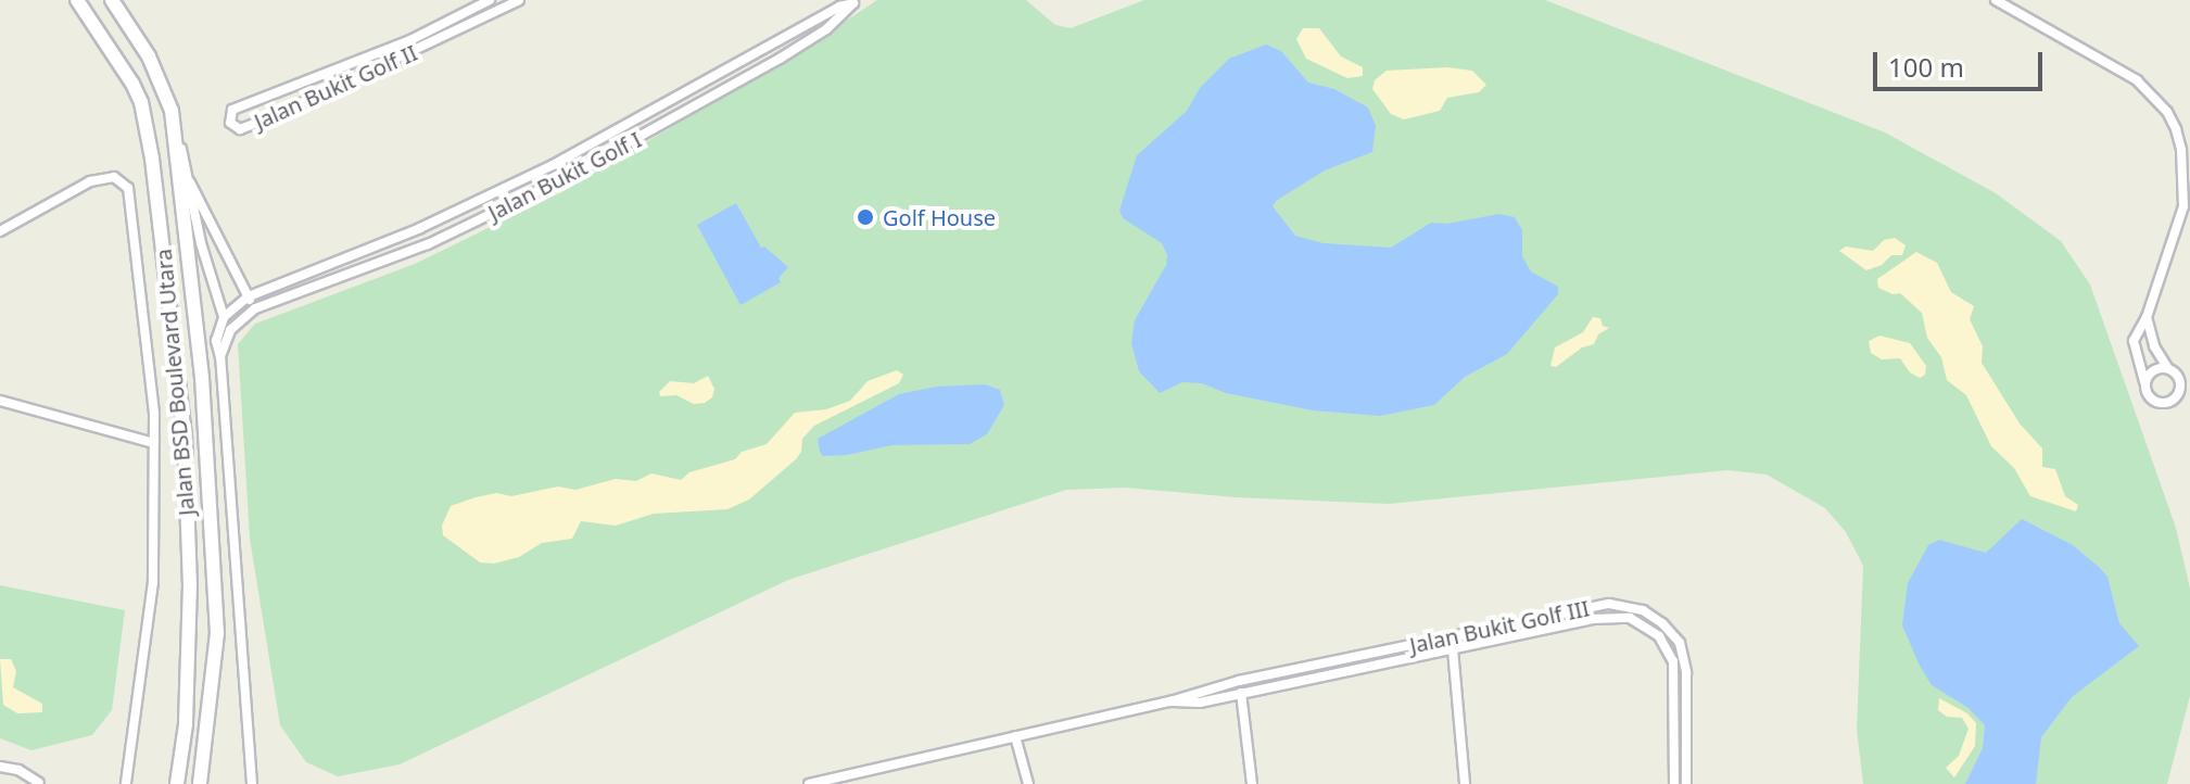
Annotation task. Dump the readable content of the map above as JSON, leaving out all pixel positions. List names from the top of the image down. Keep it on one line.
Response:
{"streets":{"main road":["Jalan BSD Boulevard Utara"],"street":["Jalan Bukit Golf II","Jalan Bukit Golf I","Jalan Bukit Golf III"]},"places":["Golf House"],"scale_bar":"100 m"}
